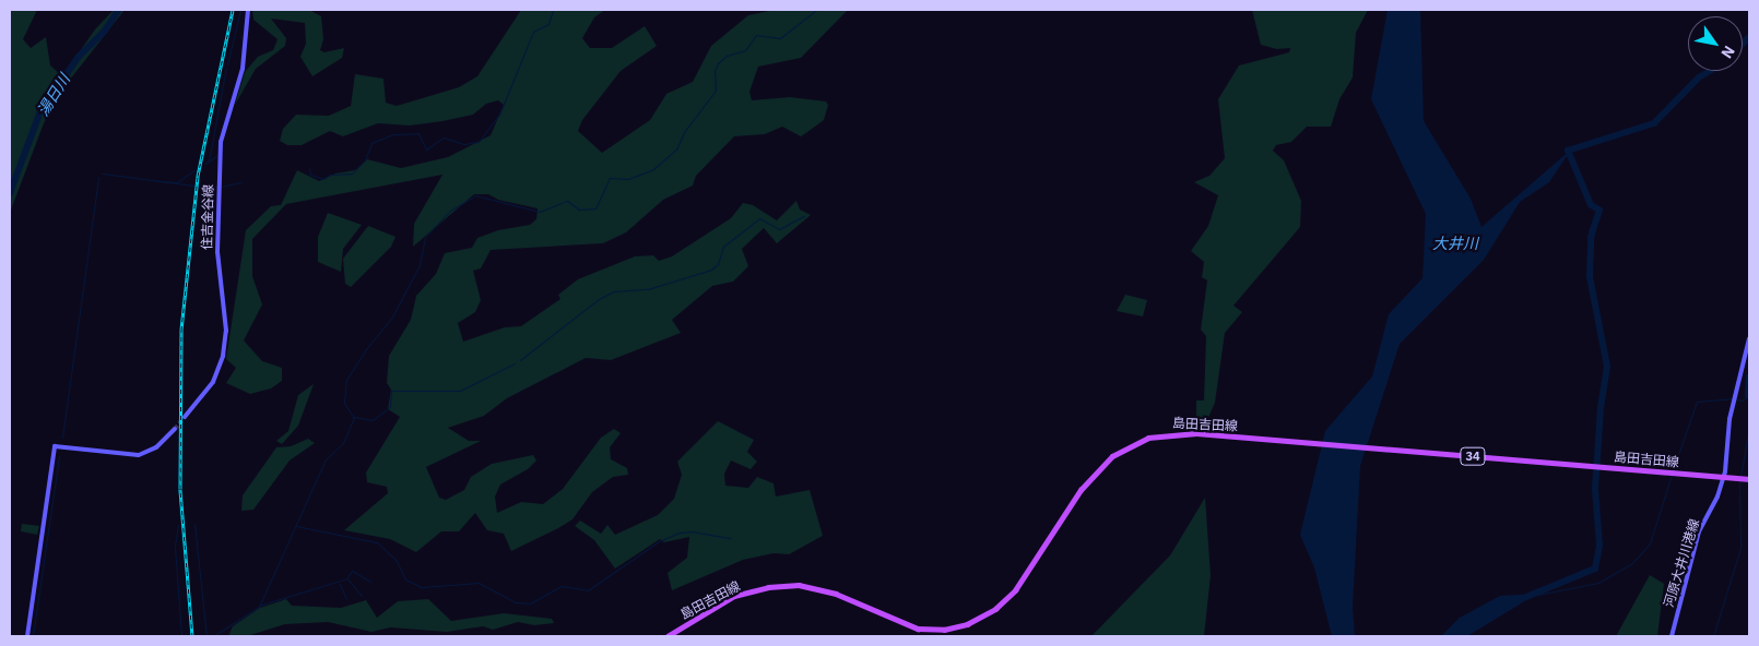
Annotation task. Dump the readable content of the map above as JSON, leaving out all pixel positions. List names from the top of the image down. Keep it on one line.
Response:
{"streets":{"main road":["住吉金谷線","島田吉田線","34","河原大井川港線"]},"water":["湯日川","大井川"],"north":"bottom right"}
